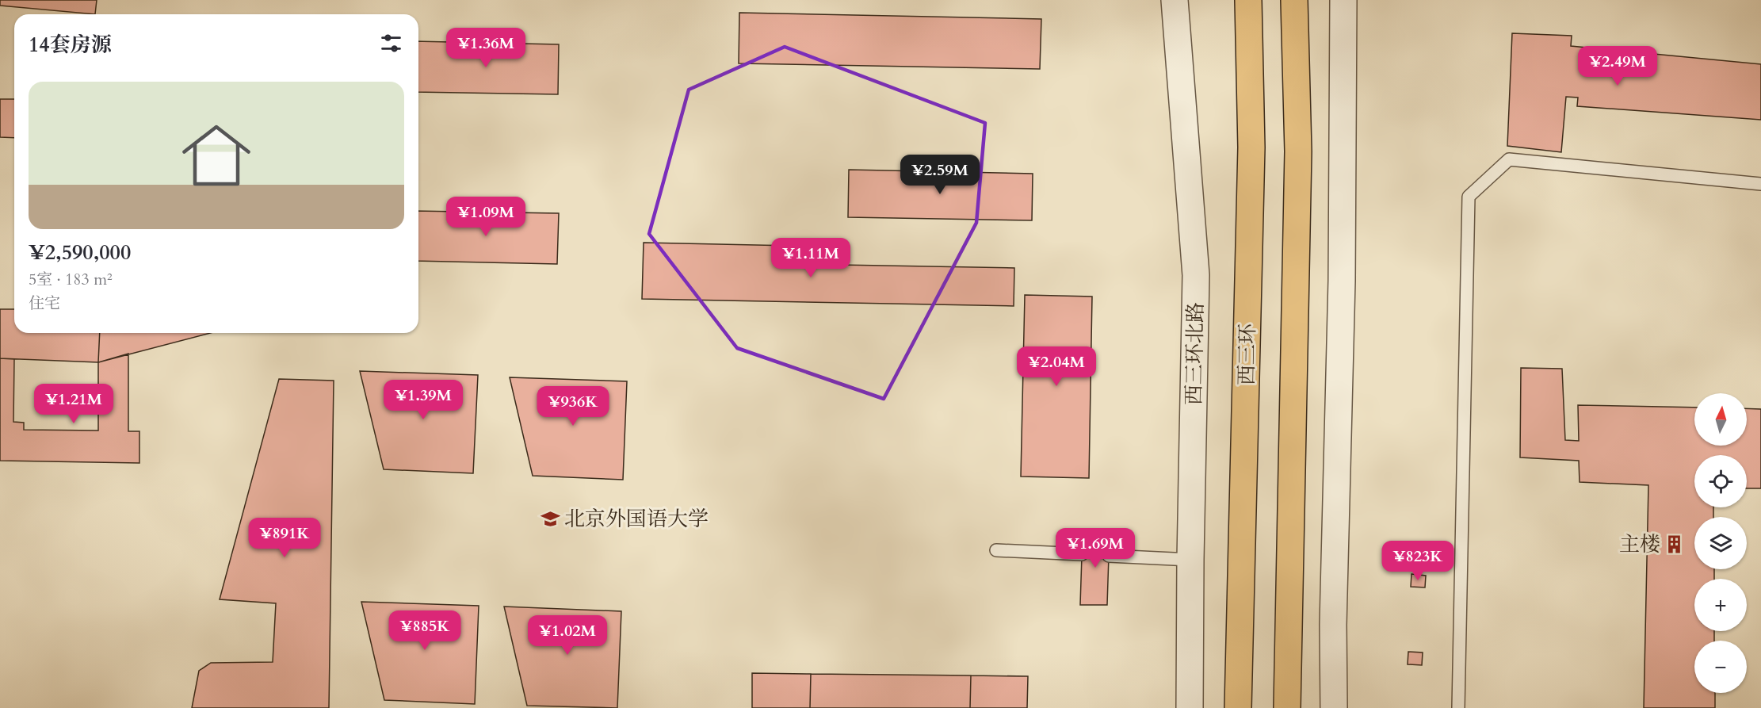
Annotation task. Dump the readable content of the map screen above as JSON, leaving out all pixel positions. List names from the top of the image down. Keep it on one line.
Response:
{"streets":{"highway":["西三环"],"street":["西三环北路"]},"places":{"school or university":["北京外国语大学"],"building":["主楼"]},"north":"top","page":{"heading":"14套房源","price":["¥1.36M","¥2.49M","¥2.59M","¥1.09M","¥1.11M","¥2.04M","¥1.39M","¥1.21M","¥936K","¥891K","¥1.69M","¥823K","¥885K","¥1.02M"],"list":[{"name":"¥2,590,000","note":"5室 · 183 m² · 住宅"}],"map_buttons":["+","−"]}}
